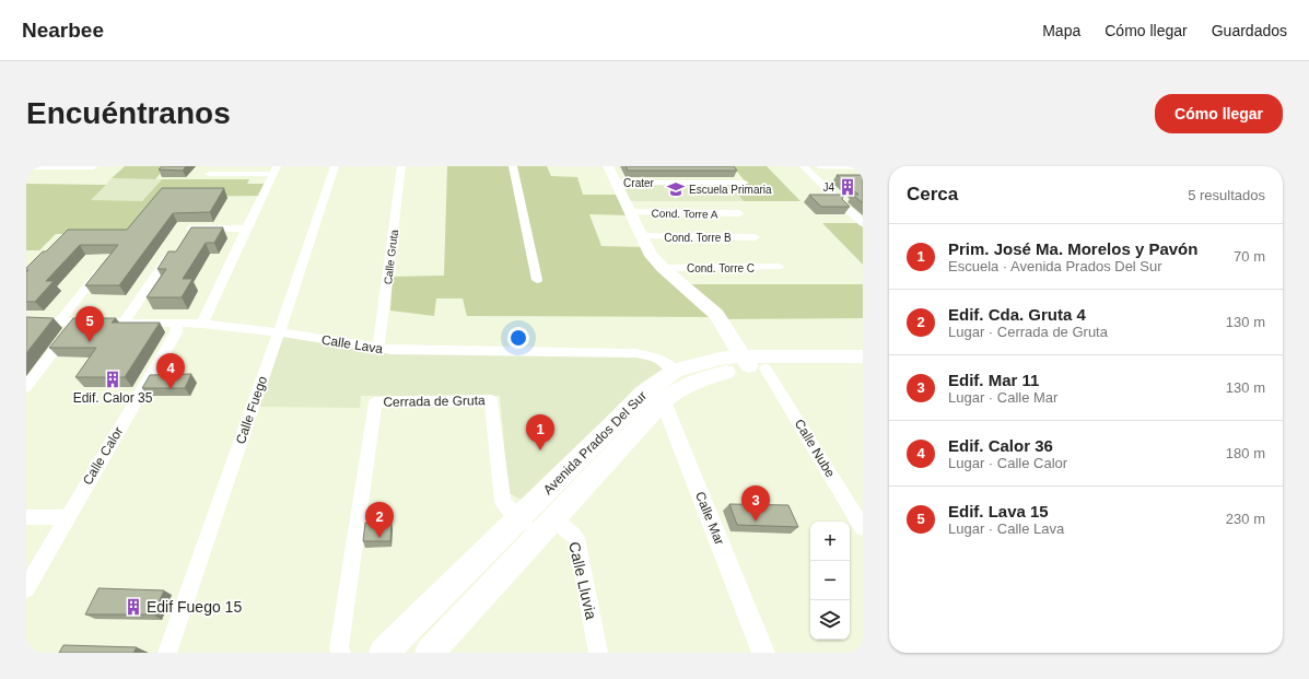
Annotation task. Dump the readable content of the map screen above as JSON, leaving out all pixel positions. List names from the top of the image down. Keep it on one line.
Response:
{"streets":{"main road":["Avenida Prados Del Sur"],"street":["Crater","Cond. Torre A","Cond. Torre B","Calle Gruta","Cond. Torre C","Calle Lava","Cerrada de Gruta","Calle Fuego","Calle Nube","Calle Calor","Calle Mar","Calle Lluvia"]},"crossings":[["Calle Gruta","Calle Lava"],["Calle Lava","Calle Fuego"],["Calle Lava","Avenida Prados Del Sur"],["Calle Lava","Calle Calor"],["Cerrada de Gruta","Avenida Prados Del Sur"],["Cerrada de Gruta","Calle Lluvia"],["Avenida Prados Del Sur","Calle Nube"],["Avenida Prados Del Sur","Calle Mar"],["Avenida Prados Del Sur","Calle Lluvia"]],"places":{"building":["J4","Edif. Calor 35","Edif Fuego 15"],"school or university":["Escuela Primaria"]},"page":{"header":"Nearbee","nav":["Mapa","Cómo llegar","Guardados"],"buttons":"Cómo llegar","title":"Encuéntranos","heading":["Cerca","5 resultados"],"list":[{"mark":"1","name":"Prim. José Ma. Morelos y Pavón","note":"Escuela · Avenida Prados Del Sur","value":"70 m"},{"mark":"2","name":"Edif. Cda. Gruta 4","note":"Lugar · Cerrada de Gruta","value":"130 m"},{"mark":"3","name":"Edif. Mar 11","note":"Lugar · Calle Mar","value":"130 m"},{"mark":"4","name":"Edif. Calor 36","note":"Lugar · Calle Calor","value":"180 m"},{"mark":"5","name":"Edif. Lava 15","note":"Lugar · Calle Lava","value":"230 m"}],"pins":["5","4","1","3","2"],"map_buttons":["+","−"]}}
